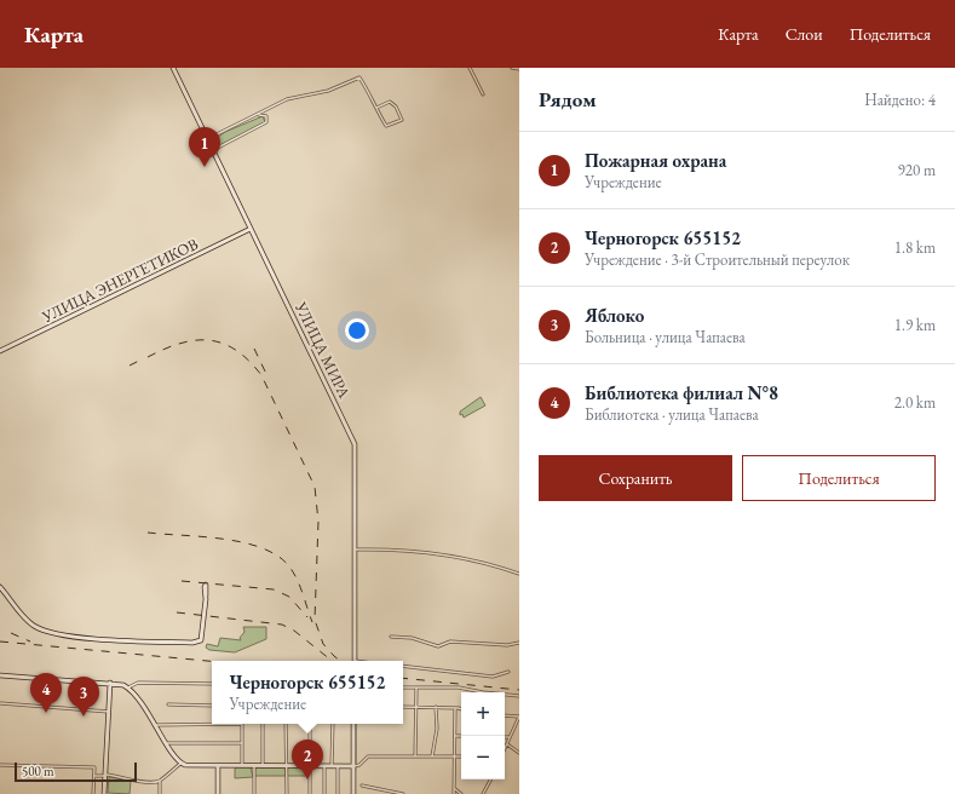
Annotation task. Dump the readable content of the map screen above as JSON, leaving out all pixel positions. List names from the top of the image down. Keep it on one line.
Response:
{"streets":{"main road":["УЛИЦА ЭНЕРГЕТИКОВ","УЛИЦА МИРА"]},"crossings":[["УЛИЦА ЭНЕРГЕТИКОВ","УЛИЦА МИРА"]],"scale_bar":"500 m","page":{"header":"Карта","nav":["Карта","Слои","Поделиться"],"heading":["Рядом","Найдено: 4"],"pins":["1","4","3","2"],"list":[{"mark":"1","name":"Пожарная охрана","note":"Учреждение","value":"920 m"},{"mark":"2","name":"Черногорск 655152","note":"Учреждение · 3-й Строительный переулок","value":"1.8 km"},{"mark":"3","name":"Яблоко","note":"Больница · улица Чапаева","value":"1.9 km"},{"mark":"4","name":"Библиотека филиал N°8","note":"Библиотека · улица Чапаева","value":"2.0 km"}],"buttons":["Сохранить","Поделиться"],"popup":["Черногорск 655152","Учреждение"],"map_buttons":["+","−"],"scale":"500 m"}}
